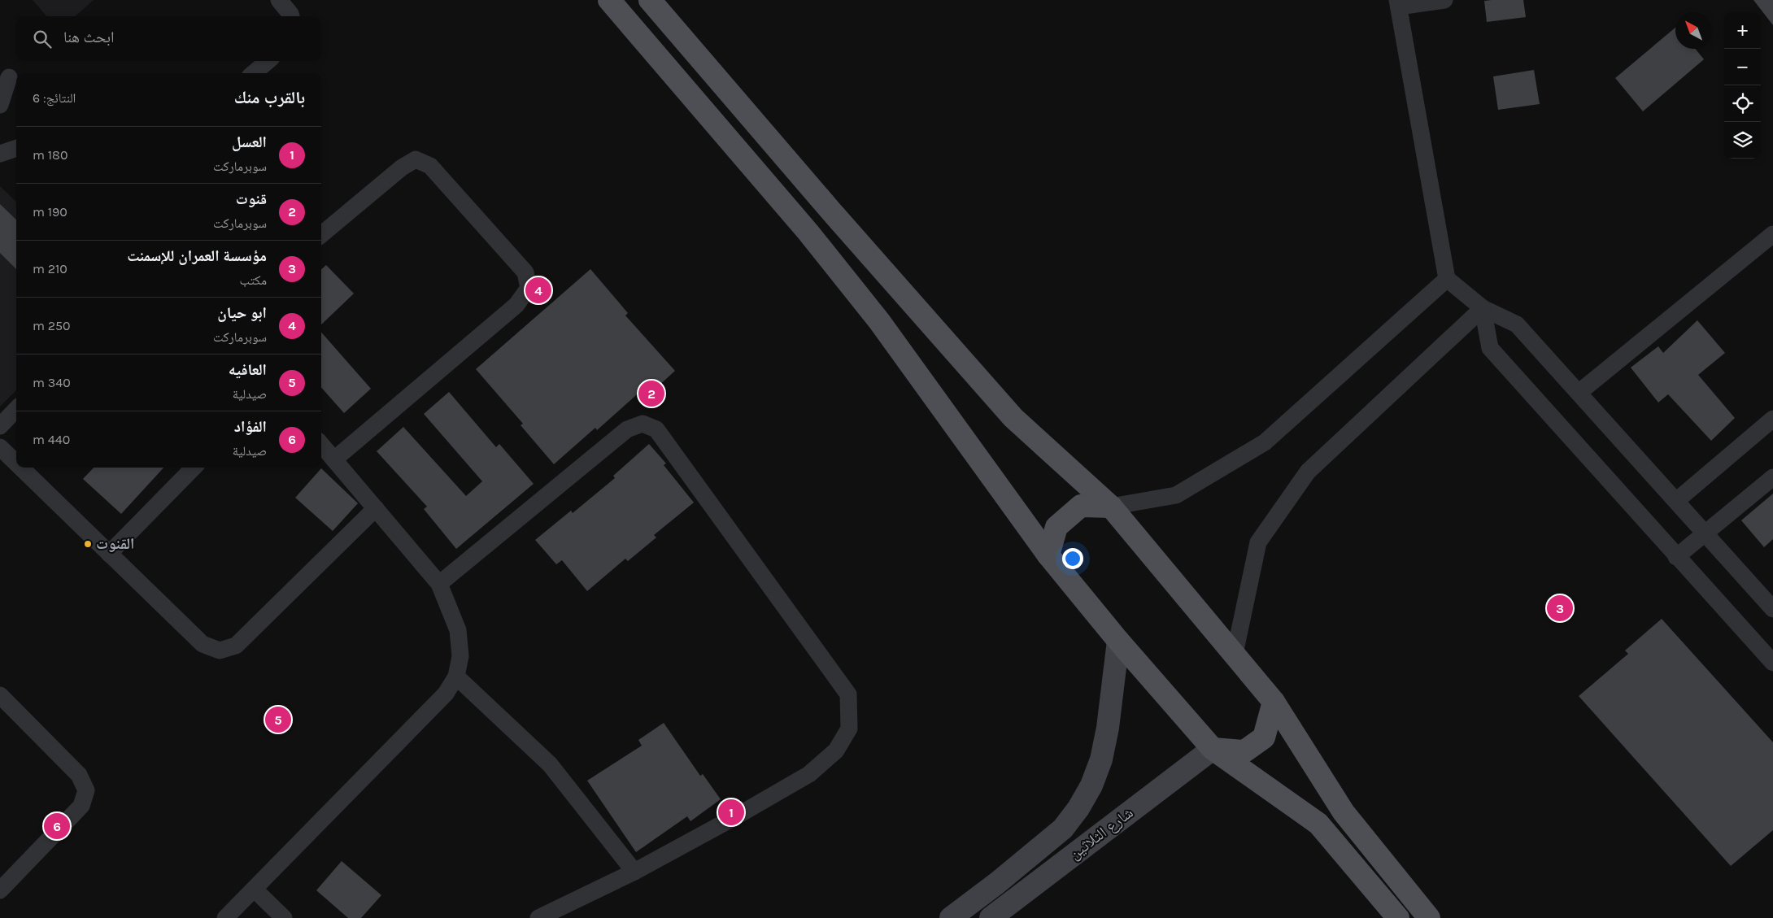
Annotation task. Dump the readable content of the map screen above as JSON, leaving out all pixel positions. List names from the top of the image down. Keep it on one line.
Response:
{"streets":{"main road":["شارع الثلاثين"]},"places":["القنوت"],"north":"top left","page":{"map_buttons":["+","−"],"search":"ابحث هنا","heading":["بالقرب منك","النتائج: 6"],"list":[{"mark":"1","name":"العسل","note":"سوبرماركت","value":"180 m"},{"mark":"2","name":"قنوت","note":"سوبرماركت","value":"190 m"},{"mark":"3","name":"مؤسسة العمران للإسمنت","note":"مكتب","value":"210 m"},{"mark":"4","name":"ابو حيان","note":"سوبرماركت","value":"250 m"},{"mark":"5","name":"العافيه","note":"صيدلية","value":"340 m"},{"mark":"6","name":"الفؤاد","note":"صيدلية","value":"440 m"}],"pins":["4","2","3","5","1","6"]}}
